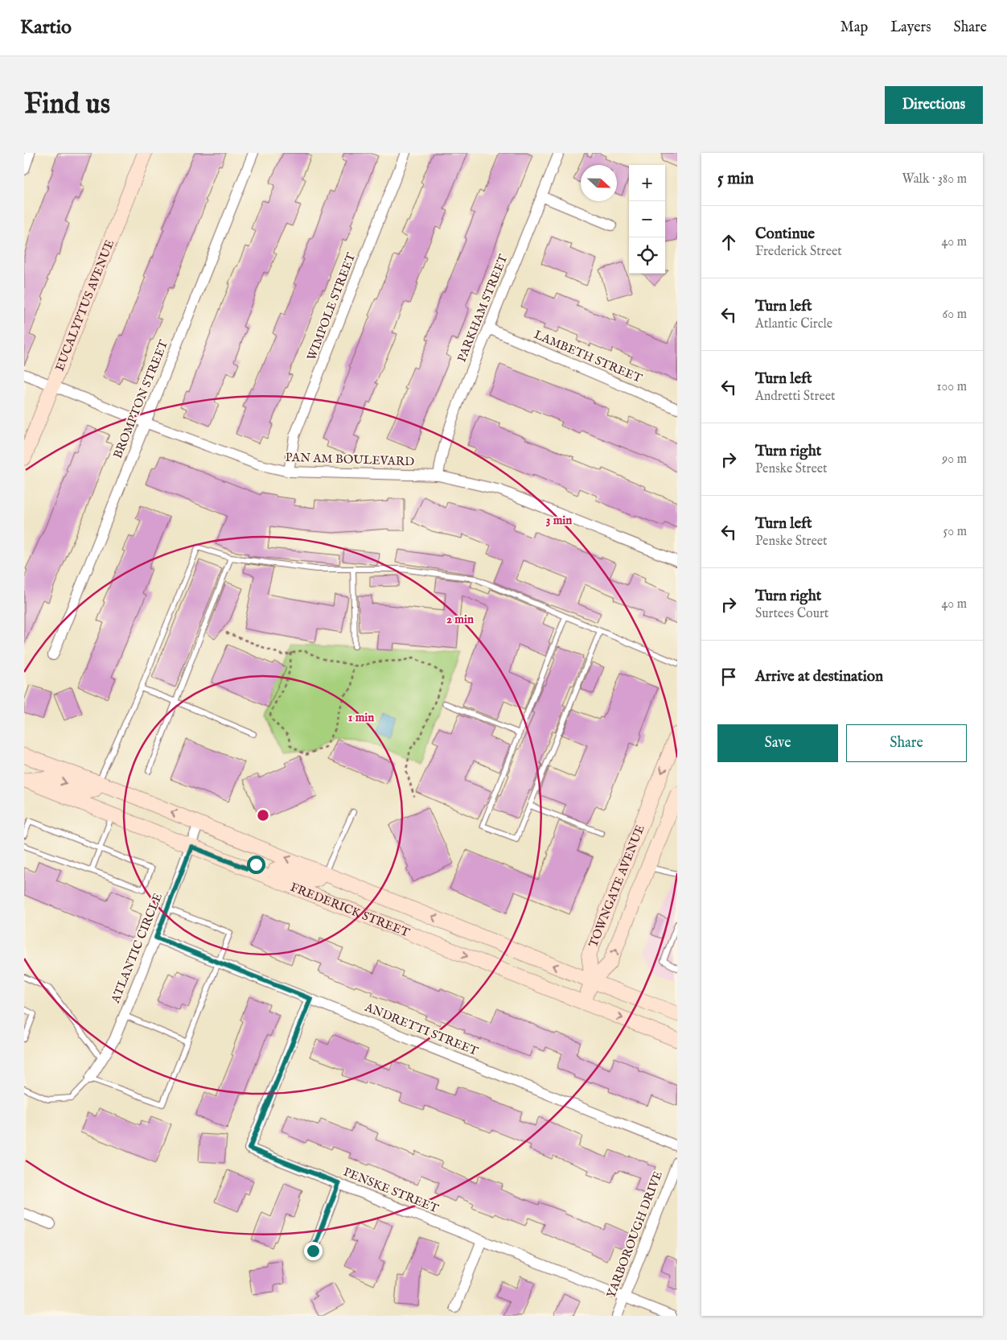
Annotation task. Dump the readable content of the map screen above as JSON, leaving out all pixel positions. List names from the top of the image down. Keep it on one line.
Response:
{"streets":{"main road":["EUCALYPTUS AVENUE","TOWNGATE AVENUE","FREDERICK STREET"],"street":["WIMPOLE STREET","PARKHAM STREET","LAMBETH STREET","BROMPTON STREET","PAN AM BOULEVARD","ATLANTIC CIRCLE","ANDRETTI STREET","PENSKE STREET","YARBOROUGH DRIVE"]},"crossings":[["EUCALYPTUS AVENUE","PAN AM BOULEVARD"],["WIMPOLE STREET","PAN AM BOULEVARD"],["PARKHAM STREET","LAMBETH STREET"],["PARKHAM STREET","PAN AM BOULEVARD"],["BROMPTON STREET","PAN AM BOULEVARD"],["TOWNGATE AVENUE","FREDERICK STREET"],["FREDERICK STREET","ATLANTIC CIRCLE"],["ATLANTIC CIRCLE","ANDRETTI STREET"],["ANDRETTI STREET","PENSKE STREET"],["PENSKE STREET","YARBOROUGH DRIVE"]],"north":"right","page":{"header":"Kartio","nav":["Map","Layers","Share"],"buttons":["Directions",["Save","Share"]],"title":"Find us","heading":["5 min","Walk · 380 m"],"map_buttons":["+","−"],"list":[["Continue","Frederick Street","40 m"],["Turn left","Atlantic Circle","60 m"],["Turn left","Andretti Street","100 m"],["Turn right","Penske Street","90 m"],["Turn left","Penske Street","50 m"],["Turn right","Surtees Court","40 m"],"Arrive at destination"]},"rings":["3 min","2 min","1 min"]}
